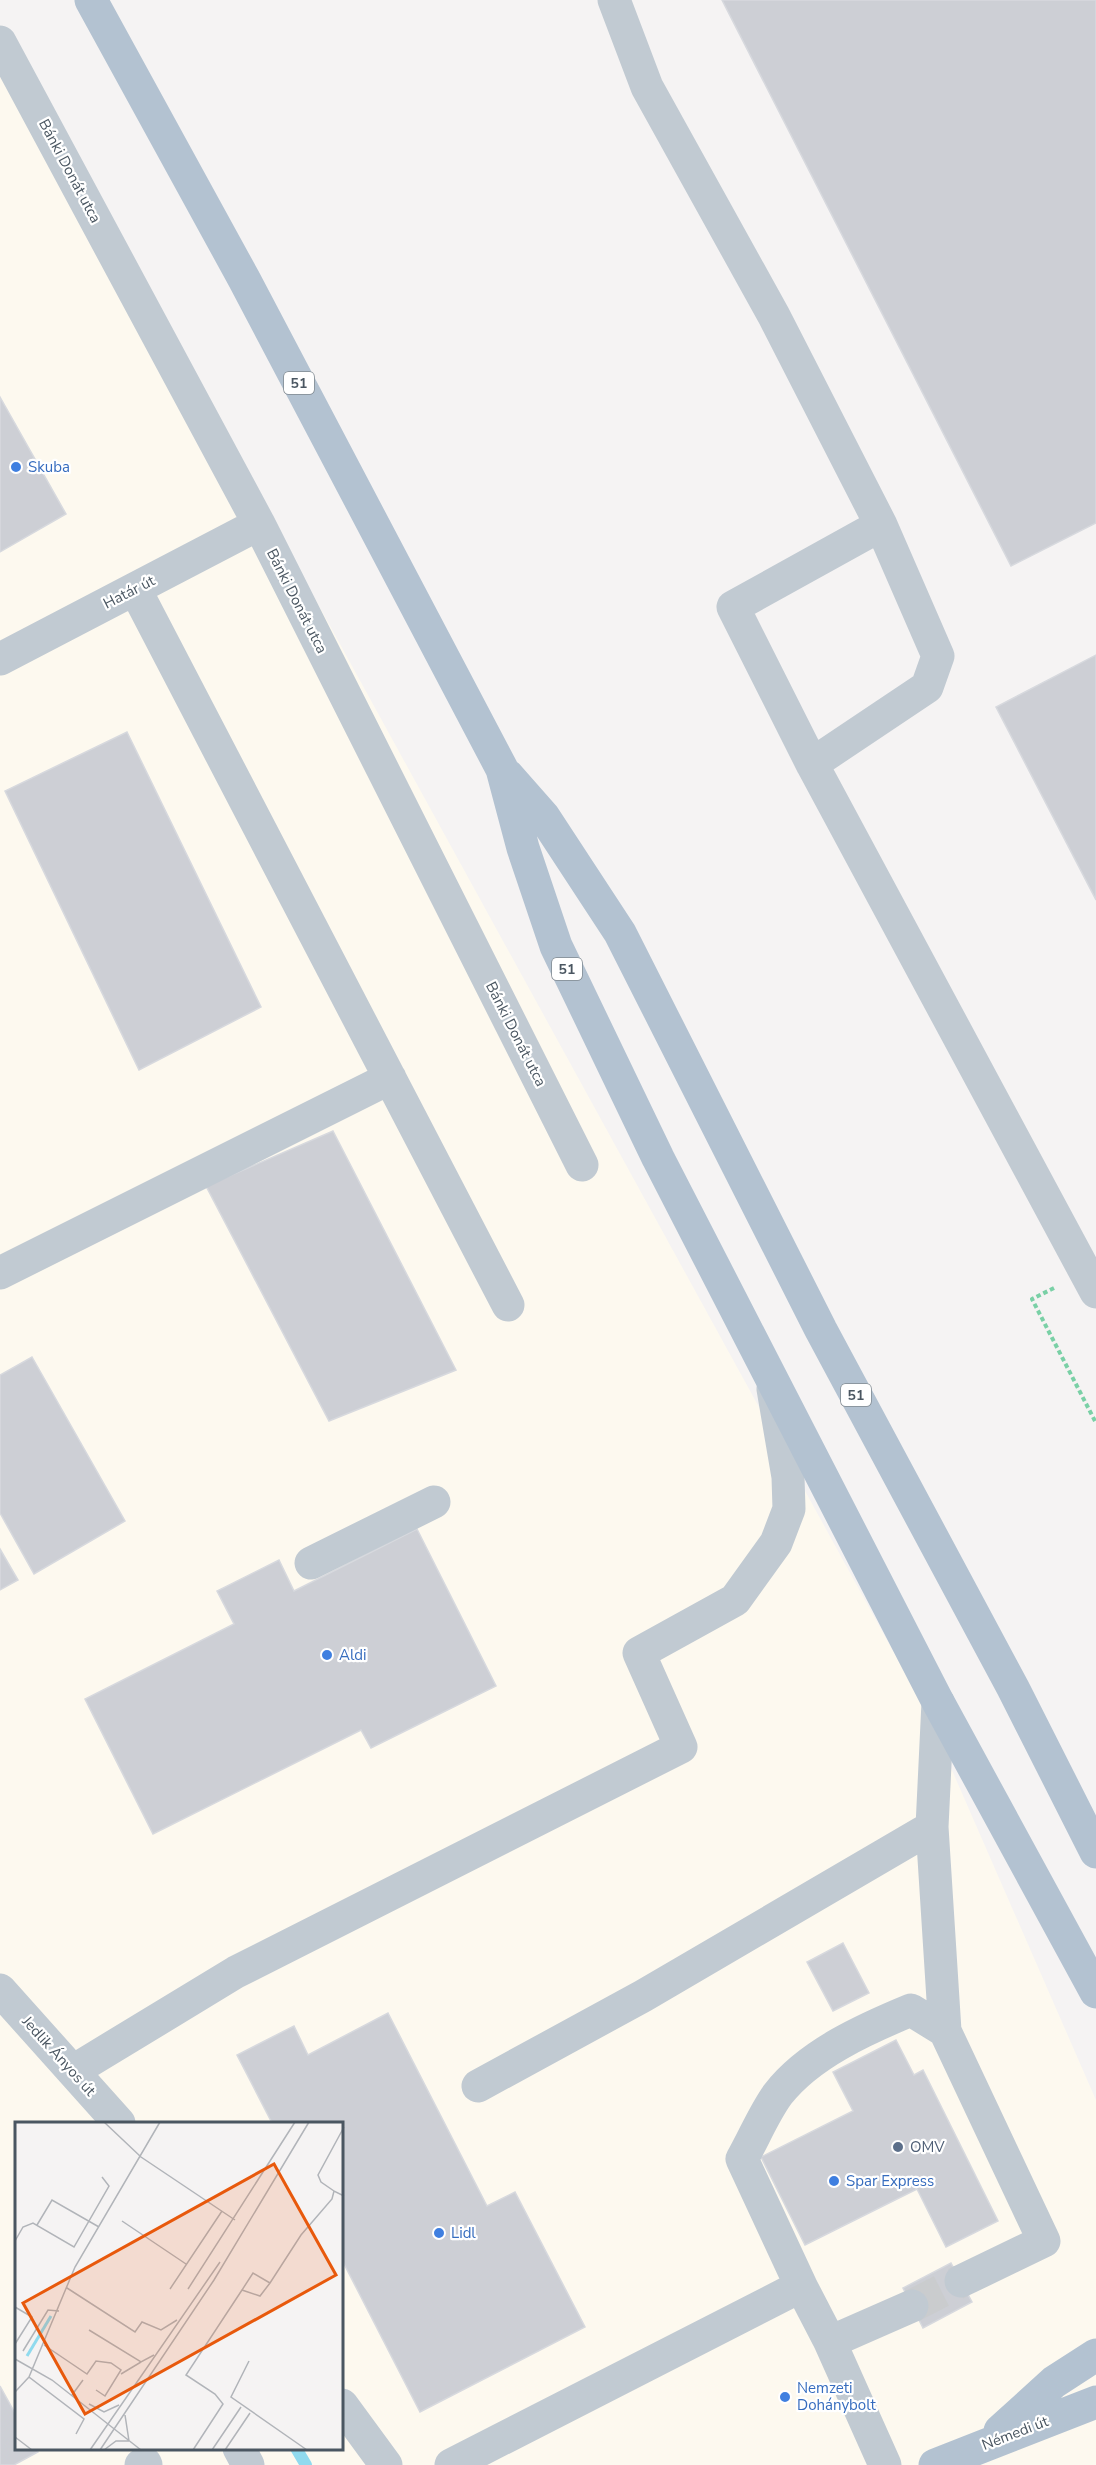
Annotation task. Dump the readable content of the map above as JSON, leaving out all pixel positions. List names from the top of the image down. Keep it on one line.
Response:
{"streets":{"main road":["51","Némedi út"],"street":["Bánki Donát utca","Határ út","Jedlik Ányos út"]},"crossings":[["Bánki Donát utca","Határ út"]],"places":["Skuba","Aldi","OMV","Spar Express","Lidl","Nemzeti Dohánybolt"]}
